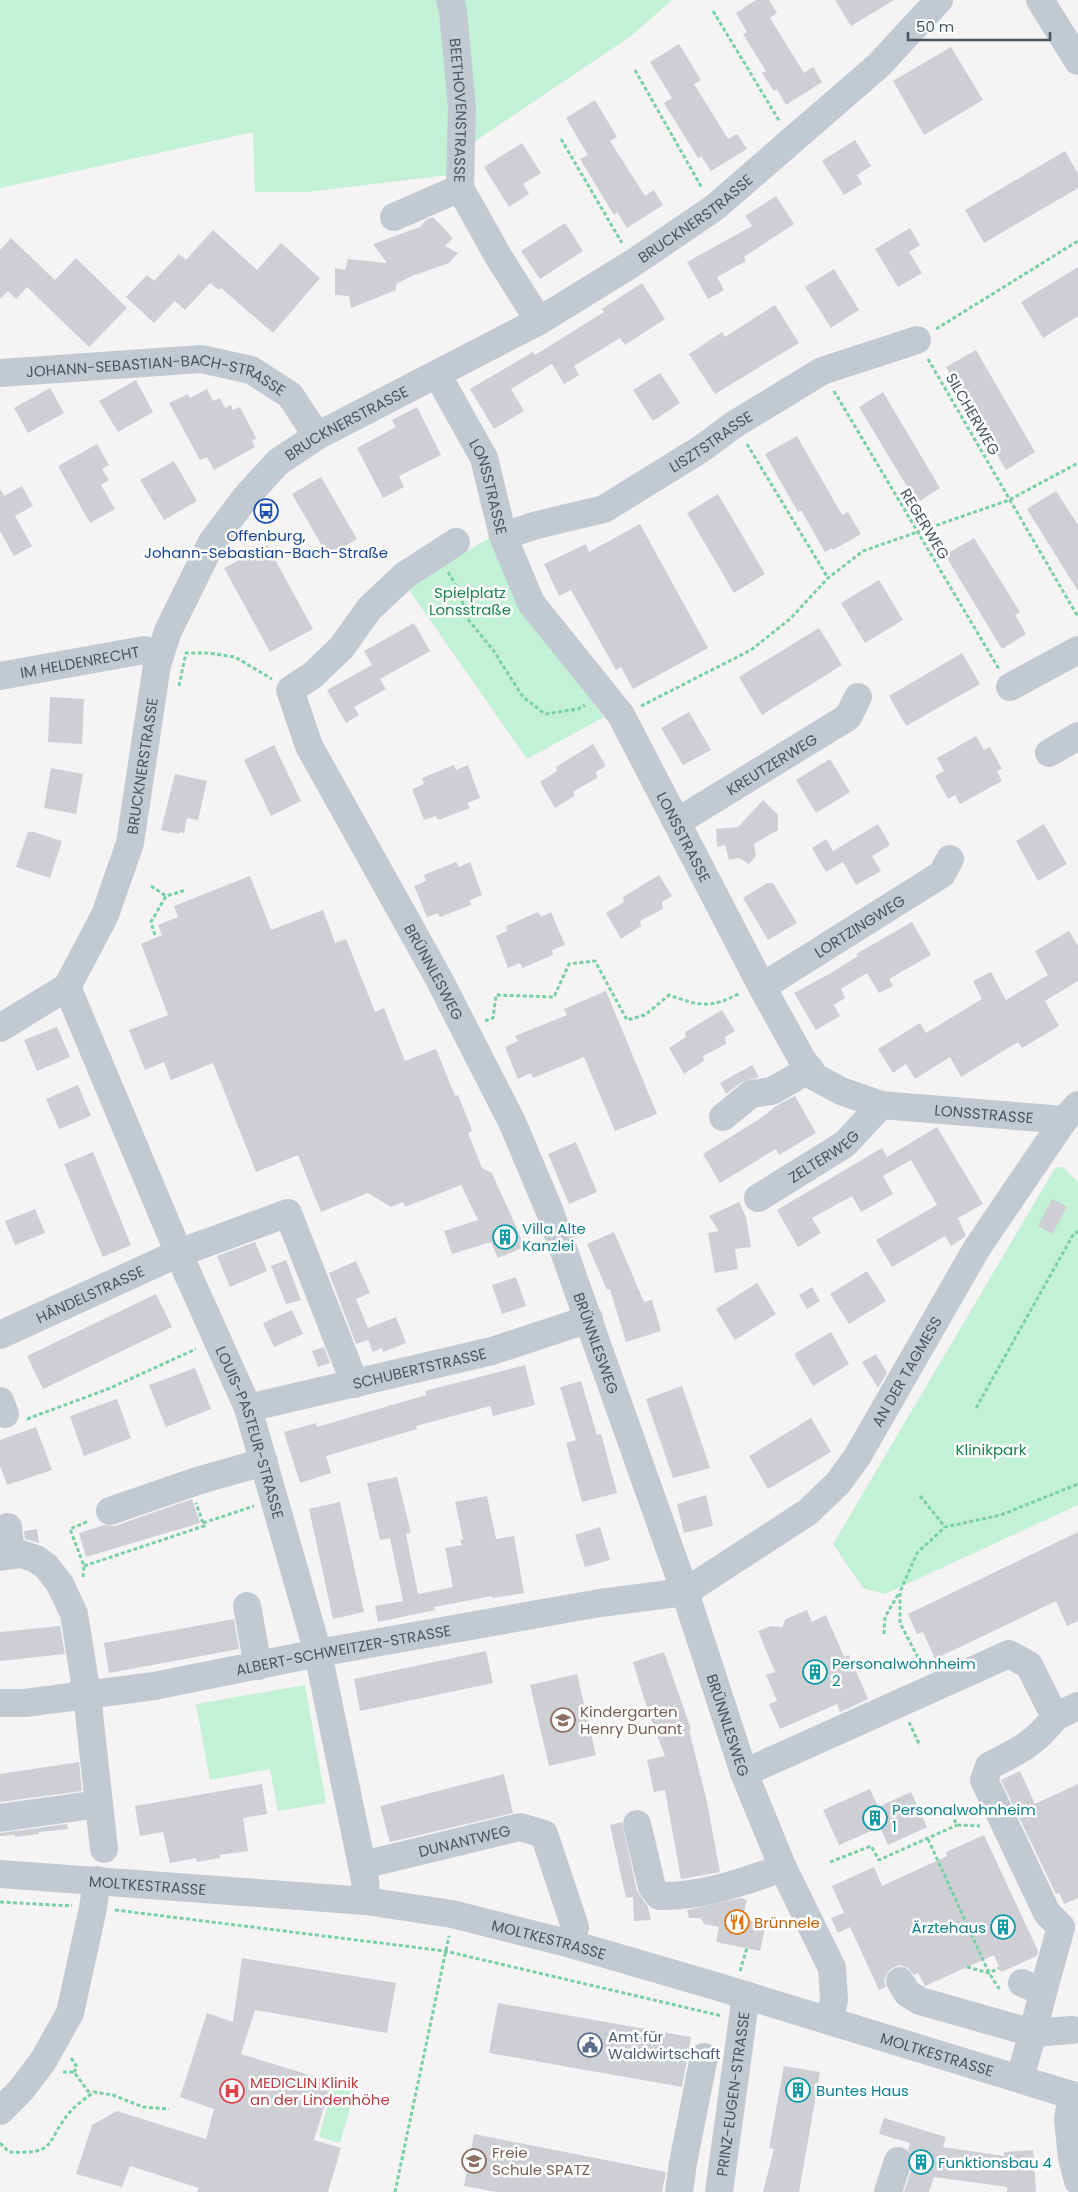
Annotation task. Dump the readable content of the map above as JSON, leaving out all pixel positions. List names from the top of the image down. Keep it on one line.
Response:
{"streets":{"street":["BEETHOVENSTRASSE","BRUCKNERSTRASSE","JOHANN-SEBASTIAN-BACH-STRASSE","LISZTSTRASSE","LONSSTRASSE","IM HELDENRECHT","KREUTZERWEG","LORTZINGWEG","BRÜNNLESWEG","ZELTERWEG","HÄNDELSTRASSE","SCHUBERTSTRASSE","AN DER TAGMESS","LOUIS-PASTEUR-STRASSE","ALBERT-SCHWEITZER-STRASSE","DUNANTWEG","MOLTKESTRASSE","PRINZ-EUGEN-STRASSE"],"path":["SILCHERWEG","REGERWEG"]},"crossings":[["BEETHOVENSTRASSE","BRUCKNERSTRASSE"],["BRUCKNERSTRASSE","JOHANN-SEBASTIAN-BACH-STRASSE"],["BRUCKNERSTRASSE","LONSSTRASSE"],["BRUCKNERSTRASSE","IM HELDENRECHT"],["BRUCKNERSTRASSE","LOUIS-PASTEUR-STRASSE"],["SILCHERWEG","LISZTSTRASSE"],["LISZTSTRASSE","LONSSTRASSE"],["LISZTSTRASSE","REGERWEG"],["LONSSTRASSE","KREUTZERWEG"],["LONSSTRASSE","LORTZINGWEG"],["LONSSTRASSE","ZELTERWEG"],["LONSSTRASSE","AN DER TAGMESS"],["BRÜNNLESWEG","SCHUBERTSTRASSE"],["BRÜNNLESWEG","AN DER TAGMESS"],["BRÜNNLESWEG","ALBERT-SCHWEITZER-STRASSE"],["BRÜNNLESWEG","MOLTKESTRASSE"],["HÄNDELSTRASSE","SCHUBERTSTRASSE"],["HÄNDELSTRASSE","LOUIS-PASTEUR-STRASSE"],["SCHUBERTSTRASSE","LOUIS-PASTEUR-STRASSE"],["AN DER TAGMESS","ALBERT-SCHWEITZER-STRASSE"],["LOUIS-PASTEUR-STRASSE","ALBERT-SCHWEITZER-STRASSE"],["LOUIS-PASTEUR-STRASSE","DUNANTWEG"],["LOUIS-PASTEUR-STRASSE","MOLTKESTRASSE"],["DUNANTWEG","MOLTKESTRASSE"],["MOLTKESTRASSE","PRINZ-EUGEN-STRASSE"]],"parks":["Spielplatz Lonsstraße","Klinikpark"],"places":{"bus stop":["Offenburg, Johann-Sebastian-Bach-Straße"],"building":["Villa Alte Kanzlei","Personalwohnheim 2","Personalwohnheim 1","Ärztehaus","Buntes Haus","Funktionsbau 4"],"school or university":["Kindergarten Henry Dunant","Freie Schule SPATZ"],"restaurant":["Brünnele"],"public building":["Amt für Waldwirtschaft"],"hospital":["MEDICLIN Klinik an der Lindenhöhe"]},"scale_bar":"50 m"}
